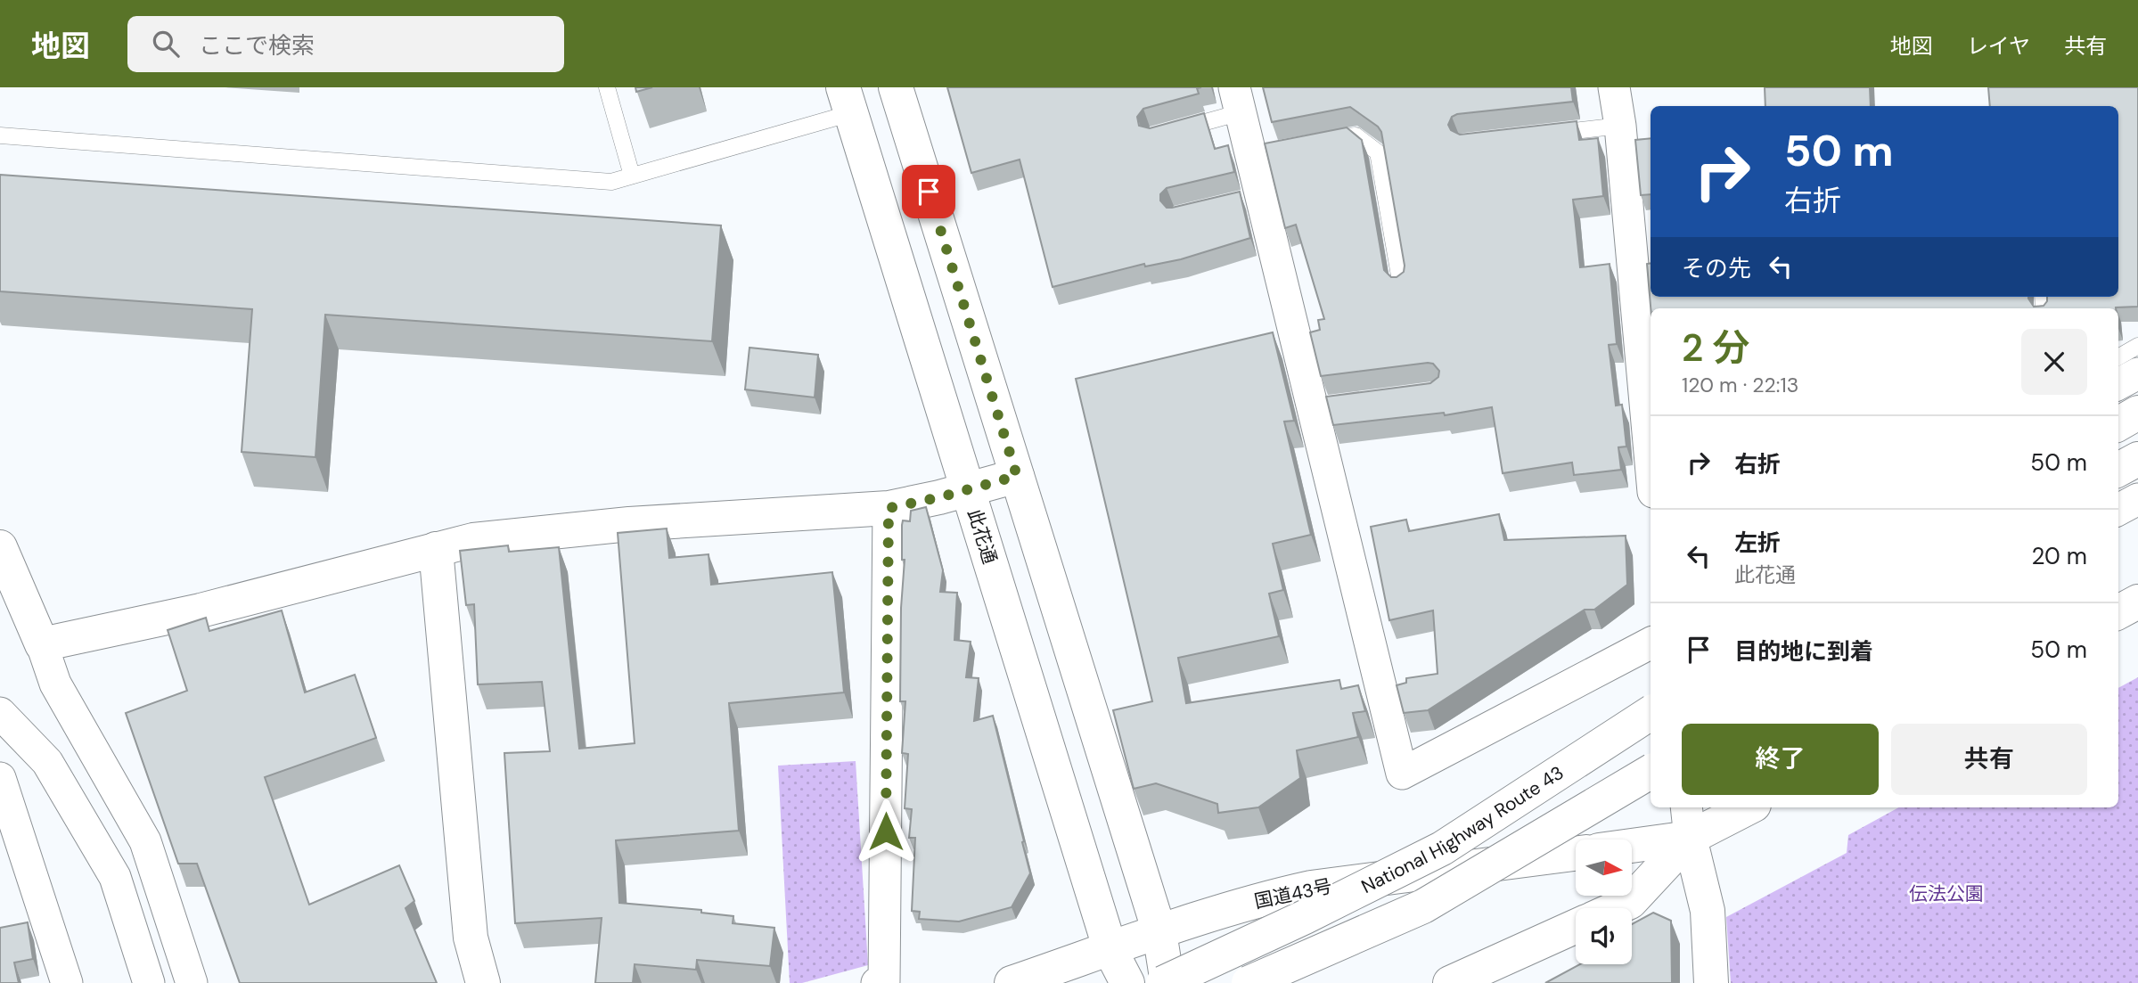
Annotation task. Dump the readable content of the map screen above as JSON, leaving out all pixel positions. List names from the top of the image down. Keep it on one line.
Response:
{"streets":{"main road":["此花通","National Highway Route 43","国道43号"]},"crossings":[["此花通","国道43号"]],"parks":["伝法公園"],"north":"right","page":{"header":"地図","search":"ここで検索","nav":["地図","レイヤ","共有"],"turn":["50 m","右折"],"then":"その先","heading":["2 分","120 m · 22:13"],"list":[{"name":"右折","value":"50 m"},{"name":"左折","note":"此花通","value":"20 m"},{"name":"目的地に到着","value":"50 m"}],"buttons":["終了","共有"]}}
